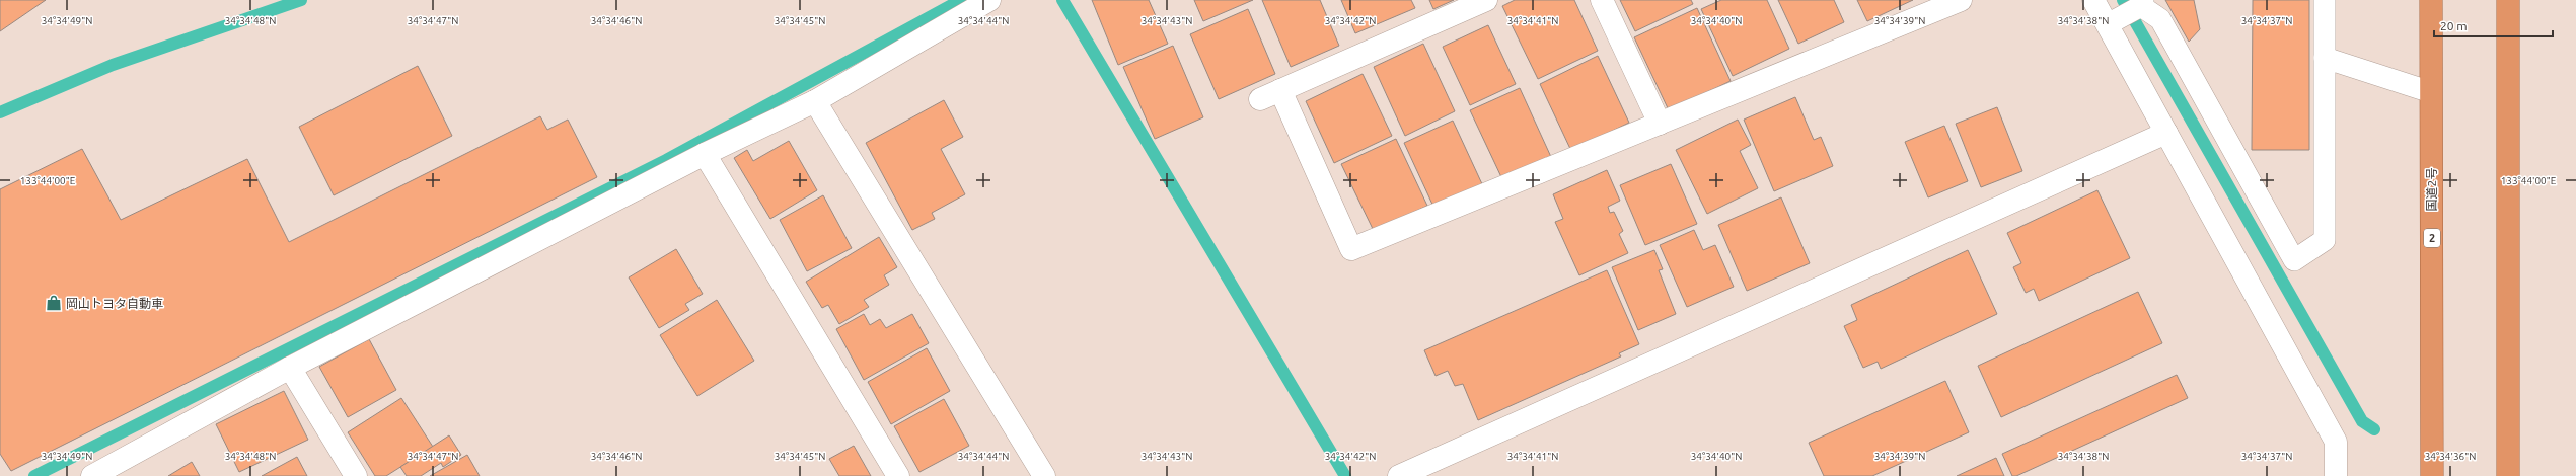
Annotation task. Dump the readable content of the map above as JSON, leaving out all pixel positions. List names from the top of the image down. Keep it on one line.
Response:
{"streets":{"highway":["国道2号","2"]},"places":{"shop":["岡山トヨタ自動車"]},"scale_bar":"20 m","coordinates":["34°34'49\"N","34°34'48\"N","34°34'47\"N","34°34'46\"N","34°34'45\"N","34°34'44\"N","34°34'43\"N","34°34'42\"N","34°34'41\"N","34°34'40\"N","34°34'39\"N","34°34'38\"N","34°34'37\"N","133°44'00\"E","34°34'36\"N"]}
